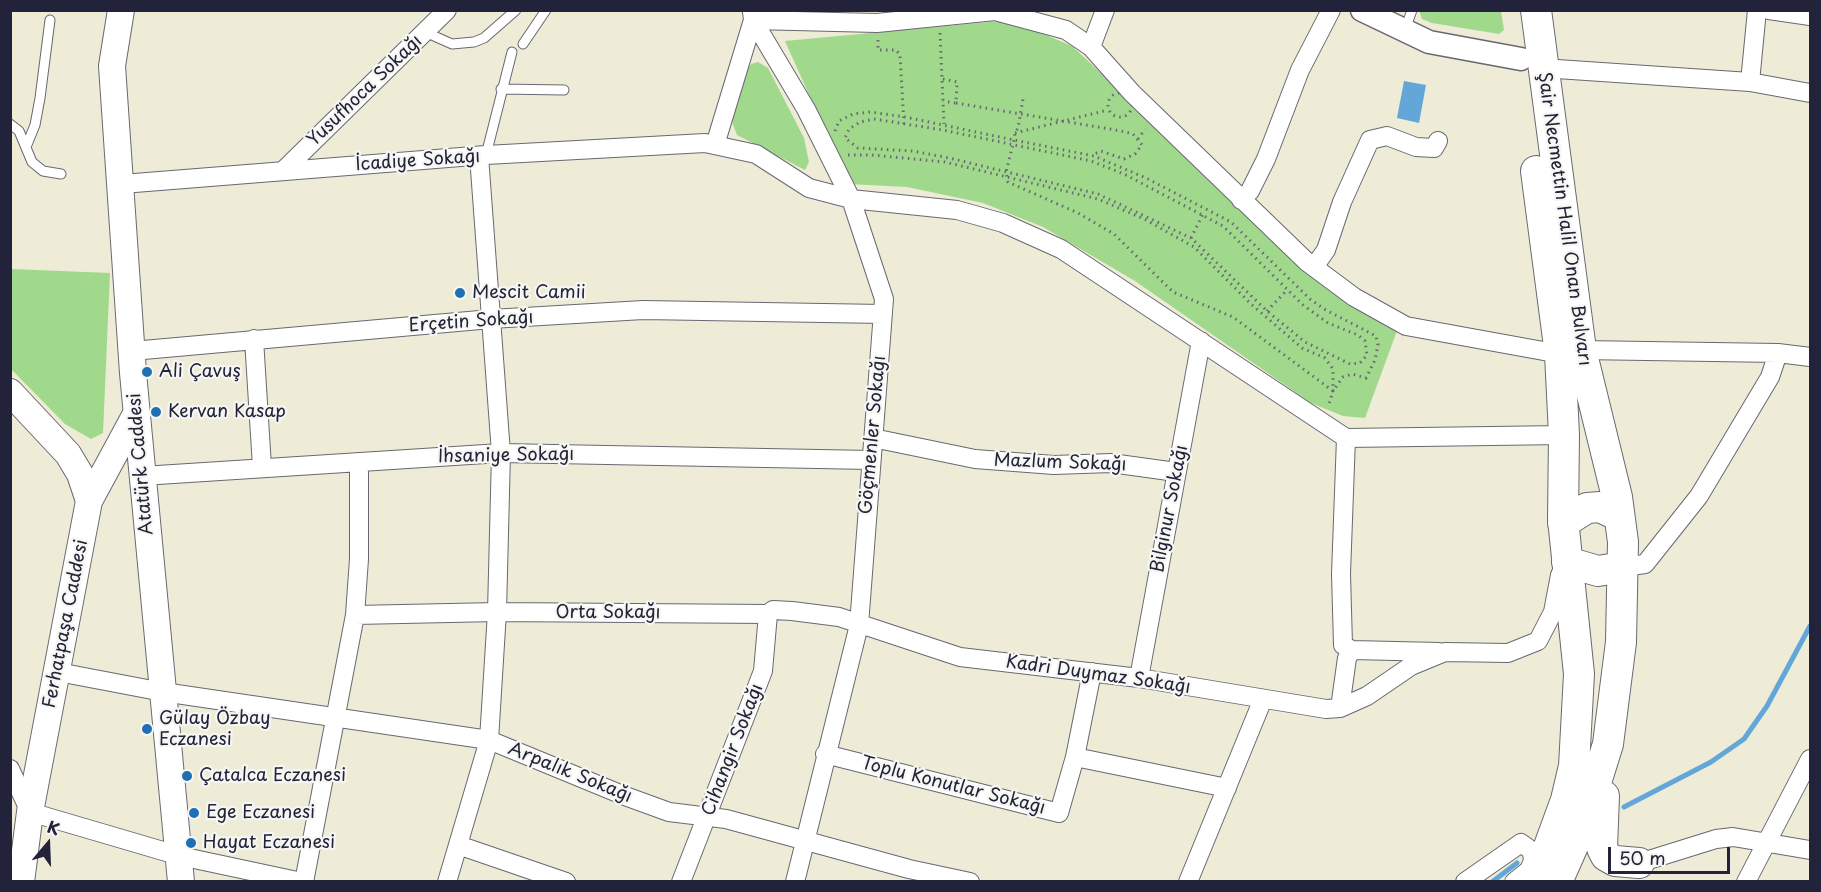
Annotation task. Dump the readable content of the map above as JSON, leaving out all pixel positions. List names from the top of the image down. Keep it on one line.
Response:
{"streets":{"main road":["Şair Necmettin Halil Onan Bulvarı","Atatürk Caddesi","Ferhatpaşa Caddesi"],"street":["Yusufhoca Sokağı","İcadiye Sokağı","Erçetin Sokağı","Göçmenler Sokağı","İhsaniye Sokağı","Mazlum Sokağı","Bilginur Sokağı","Orta Sokağı","Kadri Duymaz Sokağı","Cihangir Sokağı","Arpalık Sokağı","Toplu Konutlar Sokağı"]},"crossings":[["Yusufhoca Sokağı","İcadiye Sokağı"],["İcadiye Sokağı","Göçmenler Sokağı"],["İcadiye Sokağı","Atatürk Caddesi"],["İcadiye Sokağı","Bilginur Sokağı"],["Şair Necmettin Halil Onan Bulvarı","Kadri Duymaz Sokağı"],["Erçetin Sokağı","Göçmenler Sokağı"],["Erçetin Sokağı","Atatürk Caddesi"],["Göçmenler Sokağı","İhsaniye Sokağı"],["Göçmenler Sokağı","Mazlum Sokağı"],["Göçmenler Sokağı","Orta Sokağı"],["Göçmenler Sokağı","Kadri Duymaz Sokağı"],["Göçmenler Sokağı","Arpalık Sokağı"],["Göçmenler Sokağı","Toplu Konutlar Sokağı"],["İhsaniye Sokağı","Atatürk Caddesi"],["Mazlum Sokağı","Bilginur Sokağı"],["Atatürk Caddesi","Arpalık Sokağı"],["Bilginur Sokağı","Kadri Duymaz Sokağı"],["Orta Sokağı","Kadri Duymaz Sokağı"],["Orta Sokağı","Cihangir Sokağı"],["Ferhatpaşa Caddesi","Arpalık Sokağı"],["Kadri Duymaz Sokağı","Toplu Konutlar Sokağı"],["Cihangir Sokağı","Arpalık Sokağı"]],"places":["Mescit Camii","Ali Çavuş","Kervan Kasap","Gülay Özbay Eczanesi","Çatalca Eczanesi","Ege Eczanesi","Hayat Eczanesi"],"scale_bar":"50 m","north":"top"}
